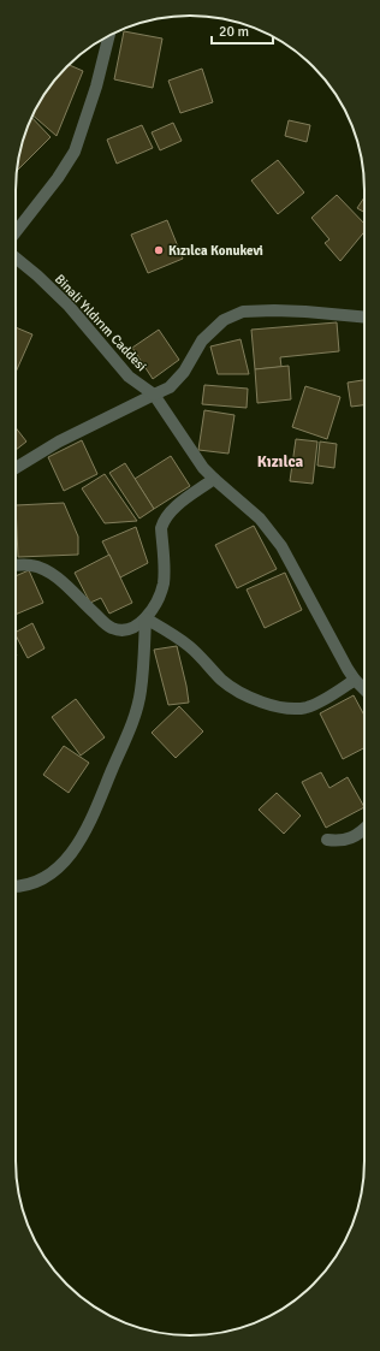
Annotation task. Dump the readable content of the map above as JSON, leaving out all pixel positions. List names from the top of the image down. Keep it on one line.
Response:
{"streets":{"street":["Binali Yıldırım Caddesi"]},"districts":["Kızılca"],"places":["Kızılca Konukevi"],"scale_bar":"20 m"}
